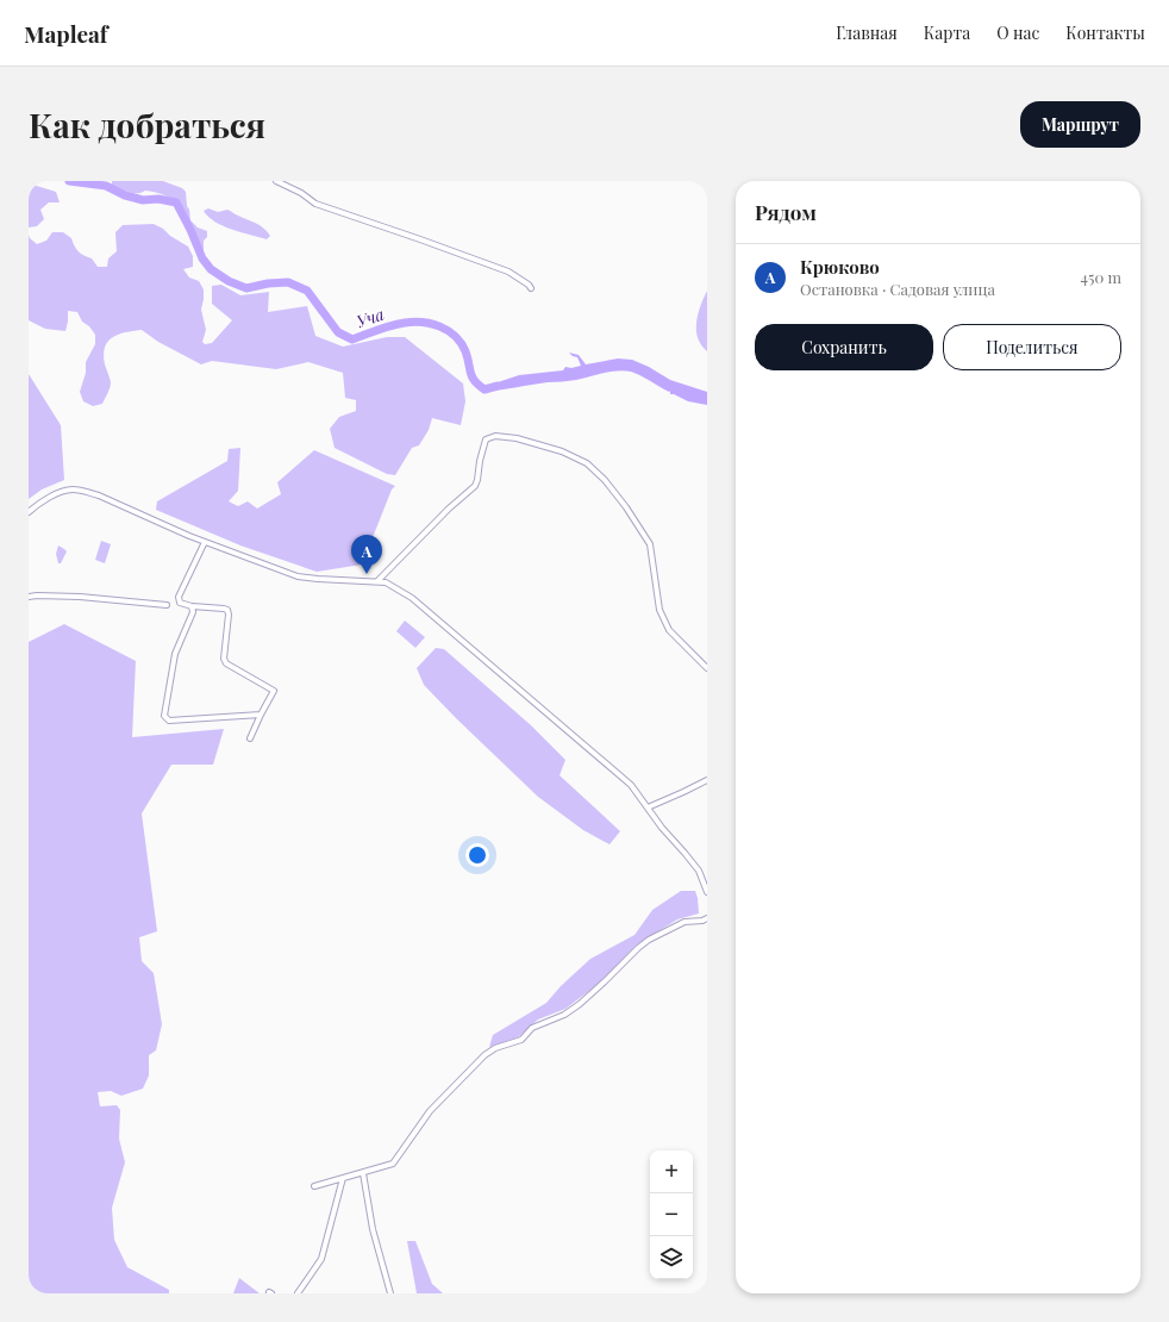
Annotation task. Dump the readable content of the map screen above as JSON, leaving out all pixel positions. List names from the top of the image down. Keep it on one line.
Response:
{"water":["Уча"],"page":{"header":"Mapleaf","nav":["Главная","Карта","О нас","Контакты"],"buttons":["Маршрут",["Сохранить","Поделиться"]],"title":"Как добраться","heading":"Рядом","list":[{"mark":"A","name":"Крюково","note":"Остановка · Садовая улица","value":"450 m"}],"pins":"A","map_buttons":["+","−"]}}
